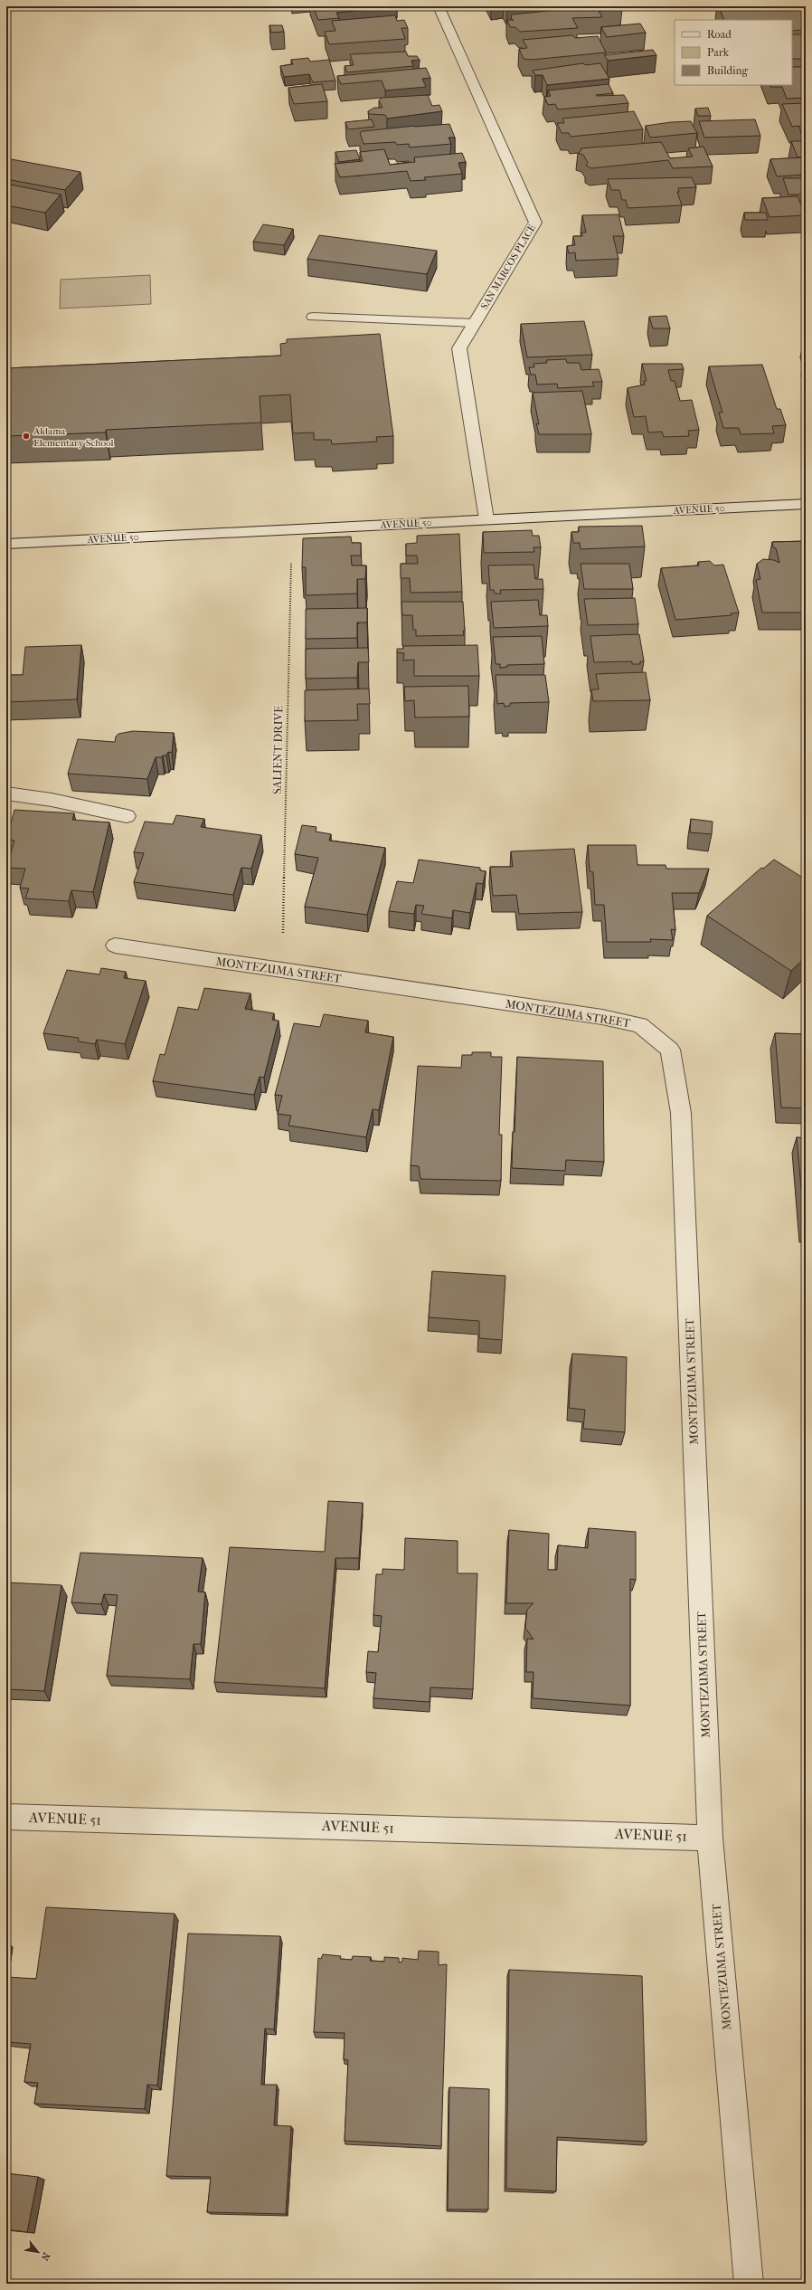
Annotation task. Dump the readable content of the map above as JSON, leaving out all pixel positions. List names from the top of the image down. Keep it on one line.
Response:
{"streets":{"street":["SAN MARCOS PLACE","AVENUE 50","MONTEZUMA STREET","AVENUE 51"],"path":["SALIENT DRIVE"]},"crossings":[["SAN MARCOS PLACE","AVENUE 50"],["AVENUE 50","SALIENT DRIVE"],["SALIENT DRIVE","MONTEZUMA STREET"],["MONTEZUMA STREET","AVENUE 51"]],"places":["Aldama Elementary School"],"legend":["Road","Park","Building"],"north":"bottom right"}
